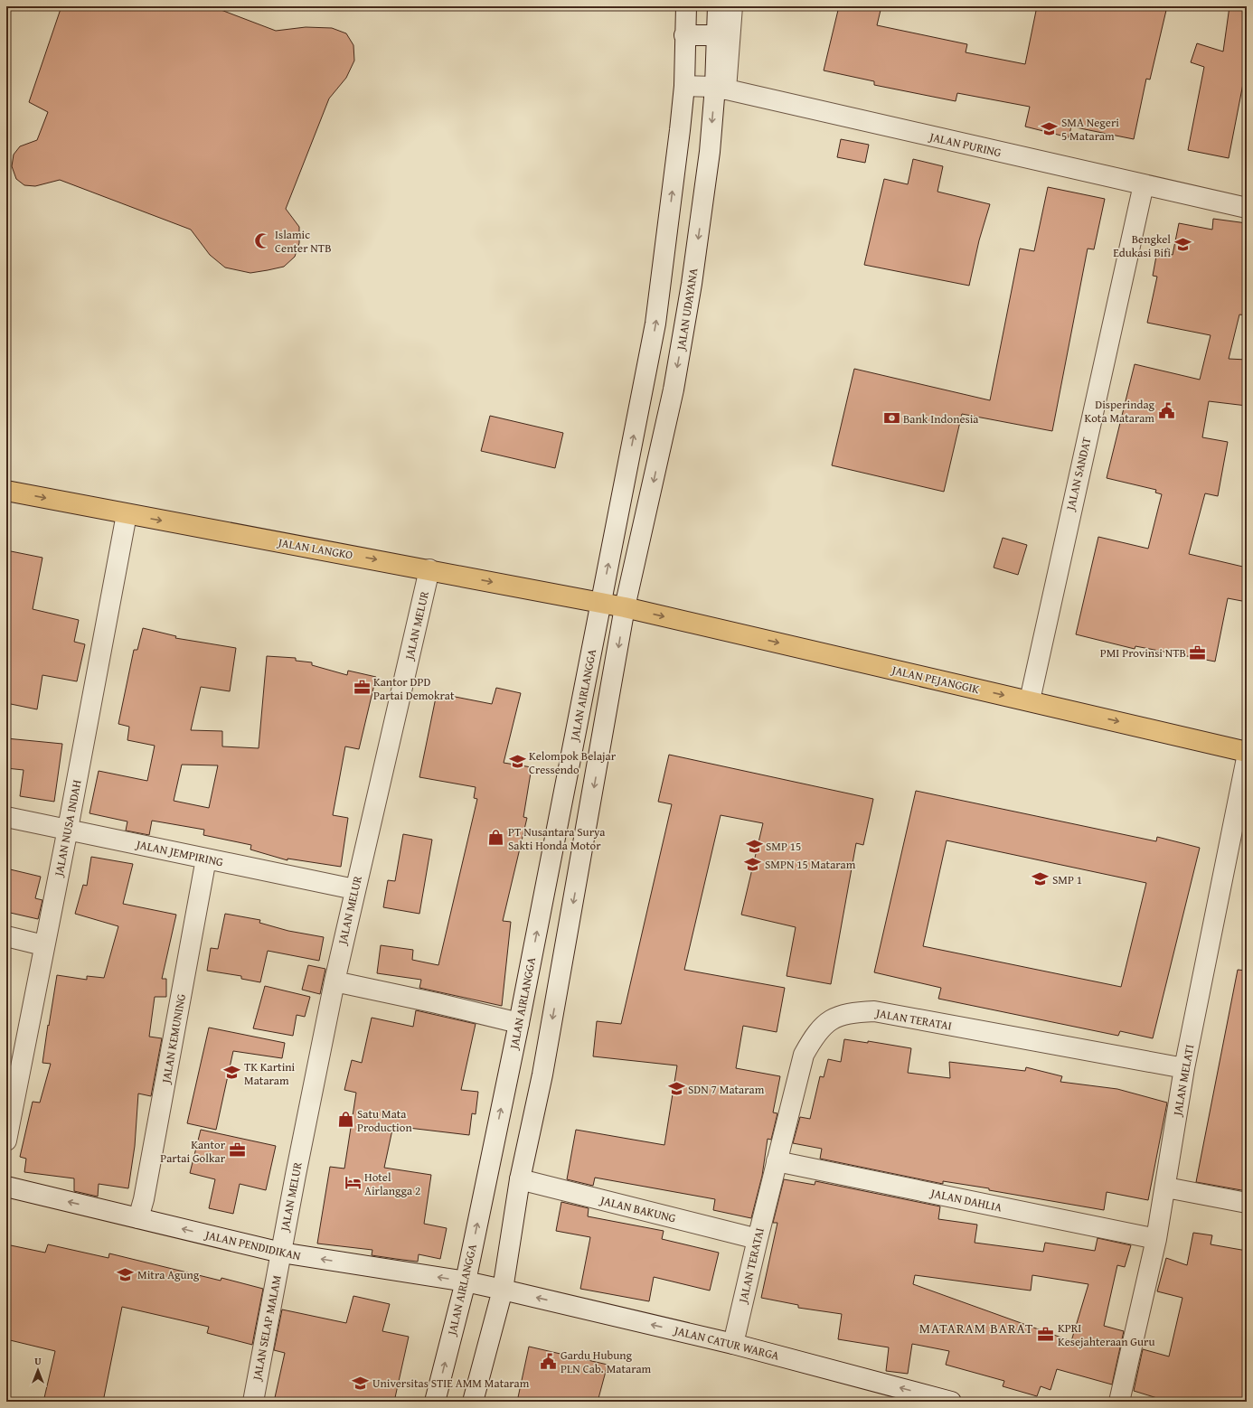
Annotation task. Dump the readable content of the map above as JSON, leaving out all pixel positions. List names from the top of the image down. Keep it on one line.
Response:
{"streets":{"main road":["JALAN LANGKO","JALAN PEJANGGIK"],"street":["JALAN PURING","JALAN UDAYANA","JALAN SANDAT","JALAN MELUR","JALAN AIRLANGGA","JALAN NUSA INDAH","JALAN JEMPIRING","JALAN TERATAI","JALAN KEMUNING","JALAN MELATI","JALAN DAHLIA","JALAN BAKUNG","JALAN PENDIDIKAN","JALAN SELAP MALAM","JALAN CATUR WARGA"]},"crossings":[["JALAN PURING","JALAN UDAYANA"],["JALAN PURING","JALAN SANDAT"],["JALAN UDAYANA","JALAN LANGKO"],["JALAN UDAYANA","JALAN PEJANGGIK"],["JALAN SANDAT","JALAN PEJANGGIK"],["JALAN LANGKO","JALAN MELUR"],["JALAN LANGKO","JALAN PEJANGGIK"],["JALAN LANGKO","JALAN AIRLANGGA"],["JALAN LANGKO","JALAN NUSA INDAH"],["JALAN MELUR","JALAN JEMPIRING"],["JALAN MELUR","JALAN PENDIDIKAN"],["JALAN MELUR","JALAN SELAP MALAM"],["JALAN AIRLANGGA","JALAN PENDIDIKAN"],["JALAN NUSA INDAH","JALAN JEMPIRING"],["JALAN JEMPIRING","JALAN KEMUNING"],["JALAN TERATAI","JALAN MELATI"],["JALAN TERATAI","JALAN DAHLIA"],["JALAN TERATAI","JALAN BAKUNG"],["JALAN TERATAI","JALAN CATUR WARGA"],["JALAN KEMUNING","JALAN PENDIDIKAN"],["JALAN MELATI","JALAN DAHLIA"],["JALAN PENDIDIKAN","JALAN SELAP MALAM"],["JALAN PENDIDIKAN","JALAN CATUR WARGA"]],"one_way":["JALAN LANGKO","JALAN PEJANGGIK","JALAN PENDIDIKAN","JALAN CATUR WARGA"],"districts":["MATARAM BARAT"],"places":{"school or university":["SMA Negeri 5 Mataram","Bengkel Edukasi Bifi","Kelompok Belajar Cressendo","SMP 15","SMPN 15 Mataram","SMP 1","TK Kartini Mataram","SDN 7 Mataram","Mitra Agung","Universitas STIE AMM Mataram"],"mosque":["Islamic Center NTB"],"public building":["Disperindag Kota Mataram","Gardu Hubung PLN Cab. Mataram"],"bank":["Bank Indonesia"],"office":["PMI Provinsi NTB","Kantor DPD Partai Demokrat","Kantor Partai Golkar","KPRI Kesejahteraan Guru"],"shop":["PT Nusantara Surya Sakti Honda Motor","Satu Mata Production"],"hotel":["Hotel Airlangga 2"]},"north":"top"}
